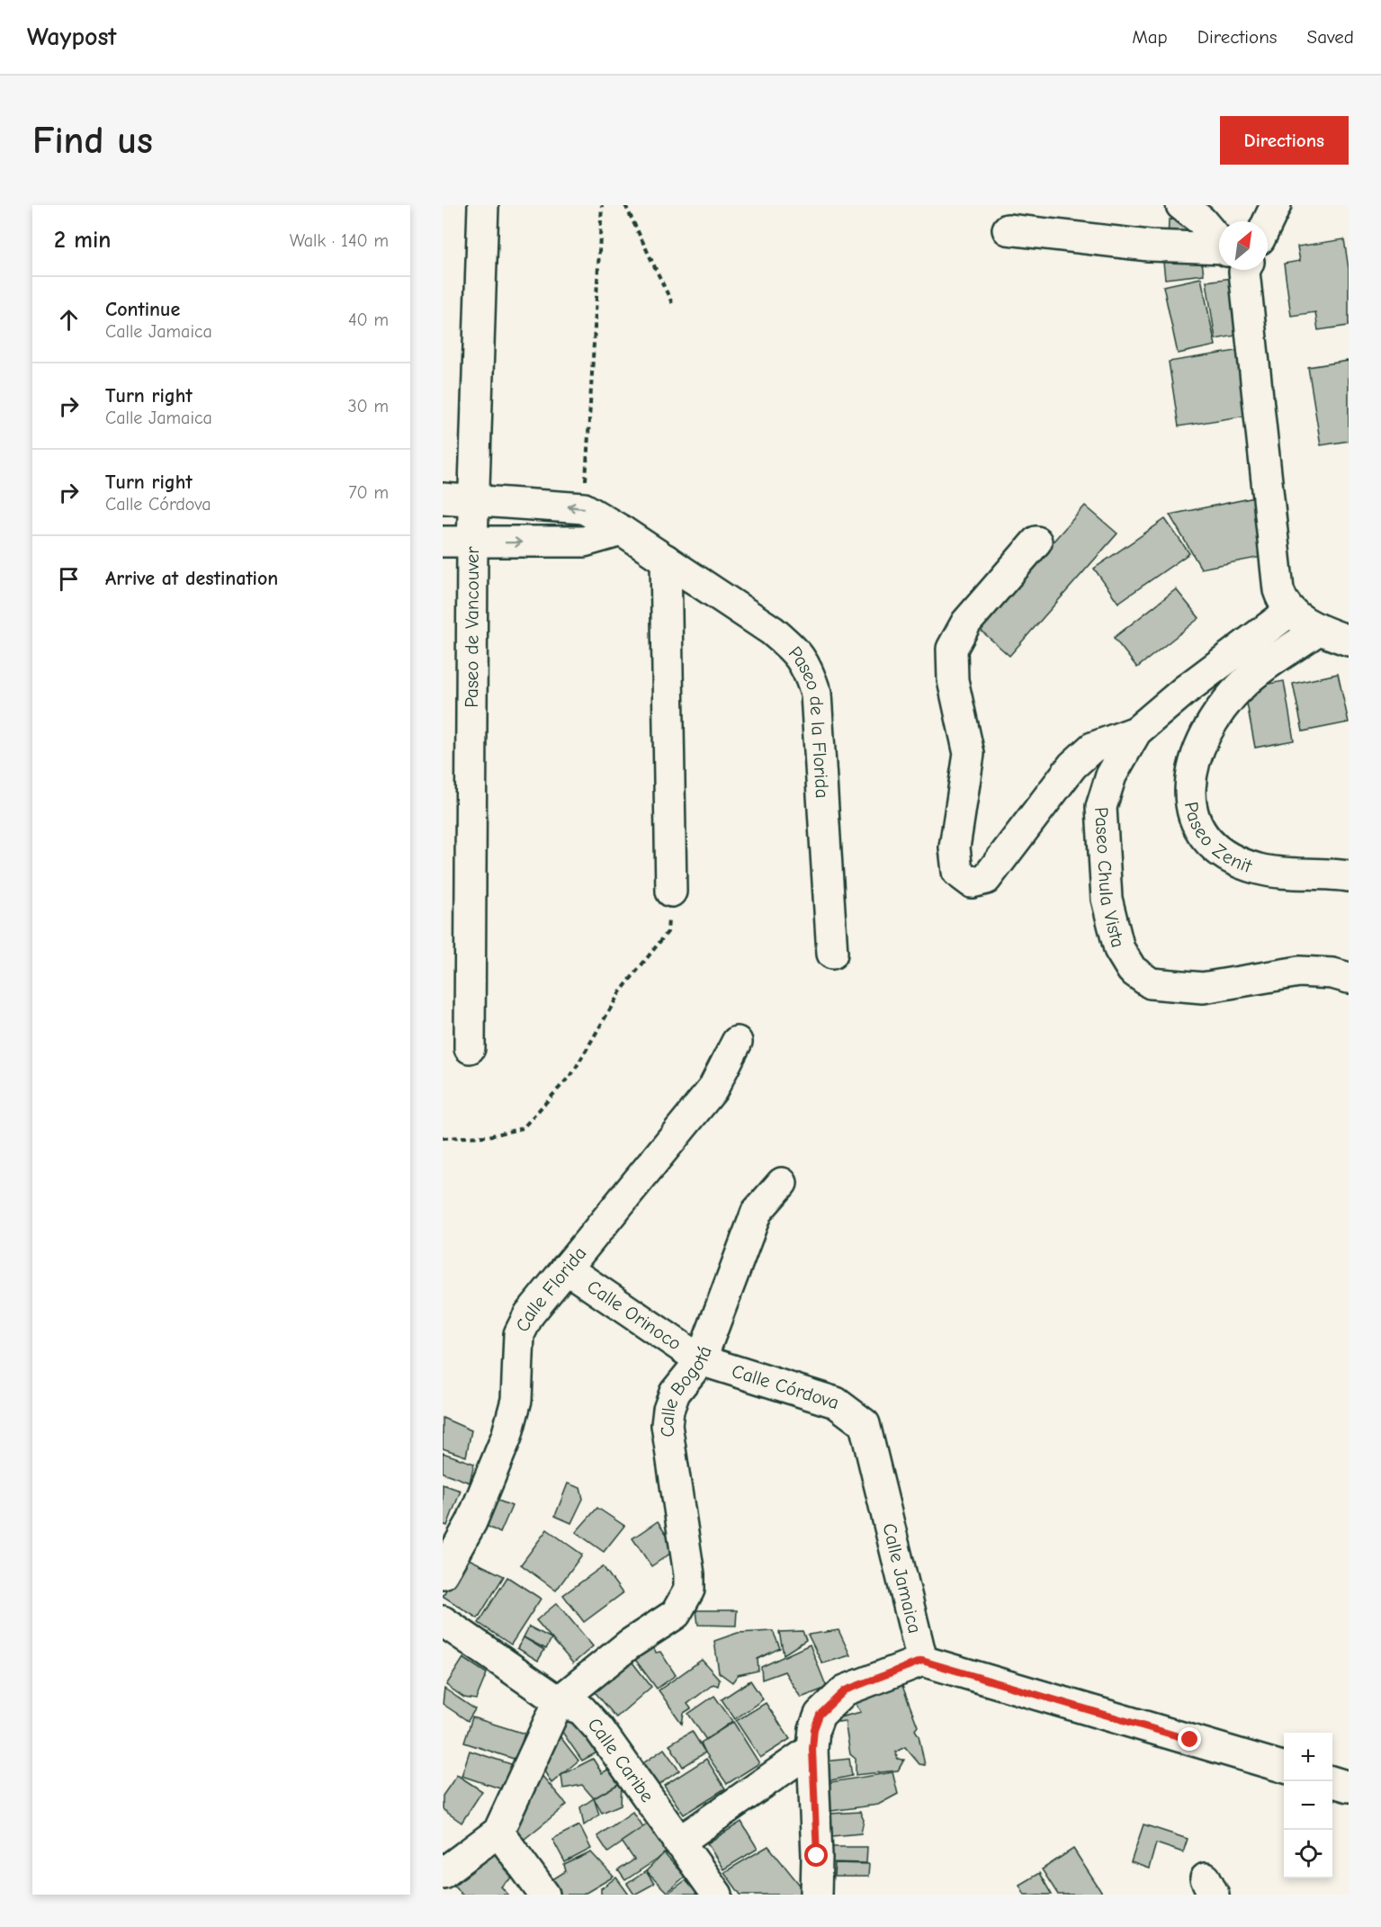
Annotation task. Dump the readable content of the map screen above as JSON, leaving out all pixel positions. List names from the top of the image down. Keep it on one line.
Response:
{"streets":{"street":["Paseo de Vancouver","Paseo de la Florida","Paseo Zenit","Paseo Chula Vista","Calle Florida","Calle Orinoco","Calle Córdova","Calle Bogotá","Calle Jamaica","Calle Caribe"]},"crossings":[["Paseo de Vancouver","Paseo de la Florida"],["Calle Florida","Calle Orinoco"],["Calle Orinoco","Calle Córdova"],["Calle Orinoco","Calle Bogotá"],["Calle Córdova","Calle Bogotá"],["Calle Córdova","Calle Jamaica"],["Calle Bogotá","Calle Caribe"]],"north":"top right","page":{"header":"Waypost","nav":["Map","Directions","Saved"],"buttons":"Directions","title":"Find us","heading":["2 min","Walk · 140 m"],"list":[["Continue","Calle Jamaica","40 m"],["Turn right","Calle Jamaica","30 m"],["Turn right","Calle Córdova","70 m"],"Arrive at destination"],"map_buttons":["+","−"]}}
